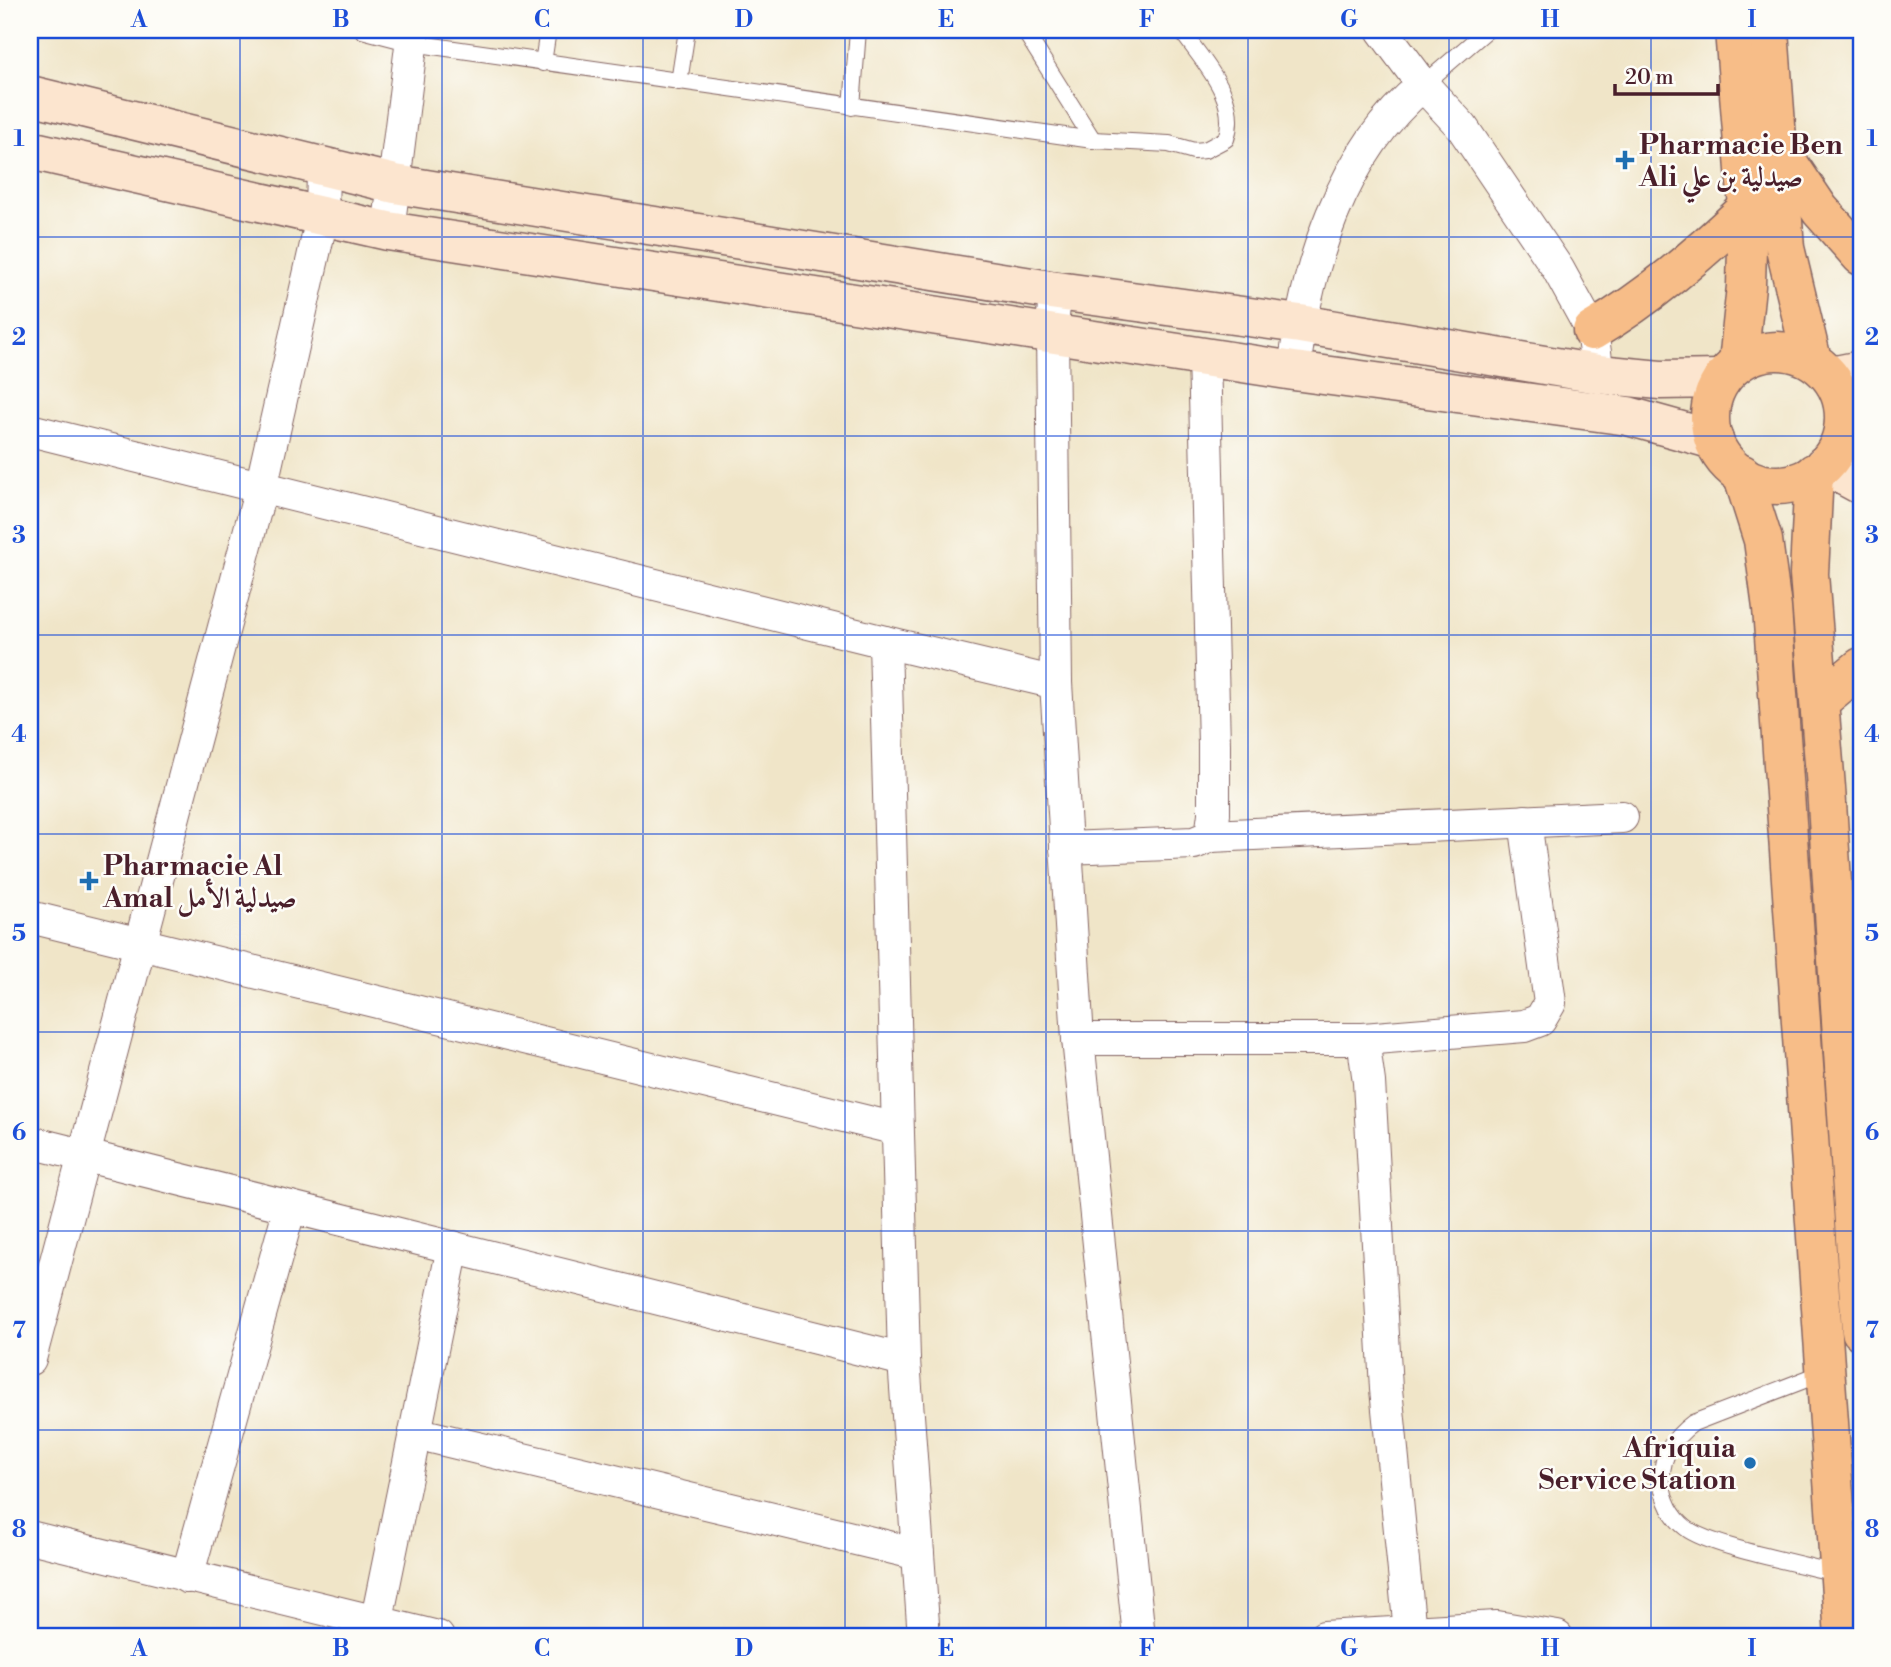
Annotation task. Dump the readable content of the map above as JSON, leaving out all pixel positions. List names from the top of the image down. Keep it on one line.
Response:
{"places":{"health":["Pharmacie Ben Ali صيدلية بن علي","Pharmacie Al Amal صيدلية الأمل"],"other":["Afriquia Service Station"]},"scale_bar":"20 m","grid":{"columns":["A","B","C","D","E","F","G","H","I"],"rows":["1","2","3","4","5","6","7","8"]}}
